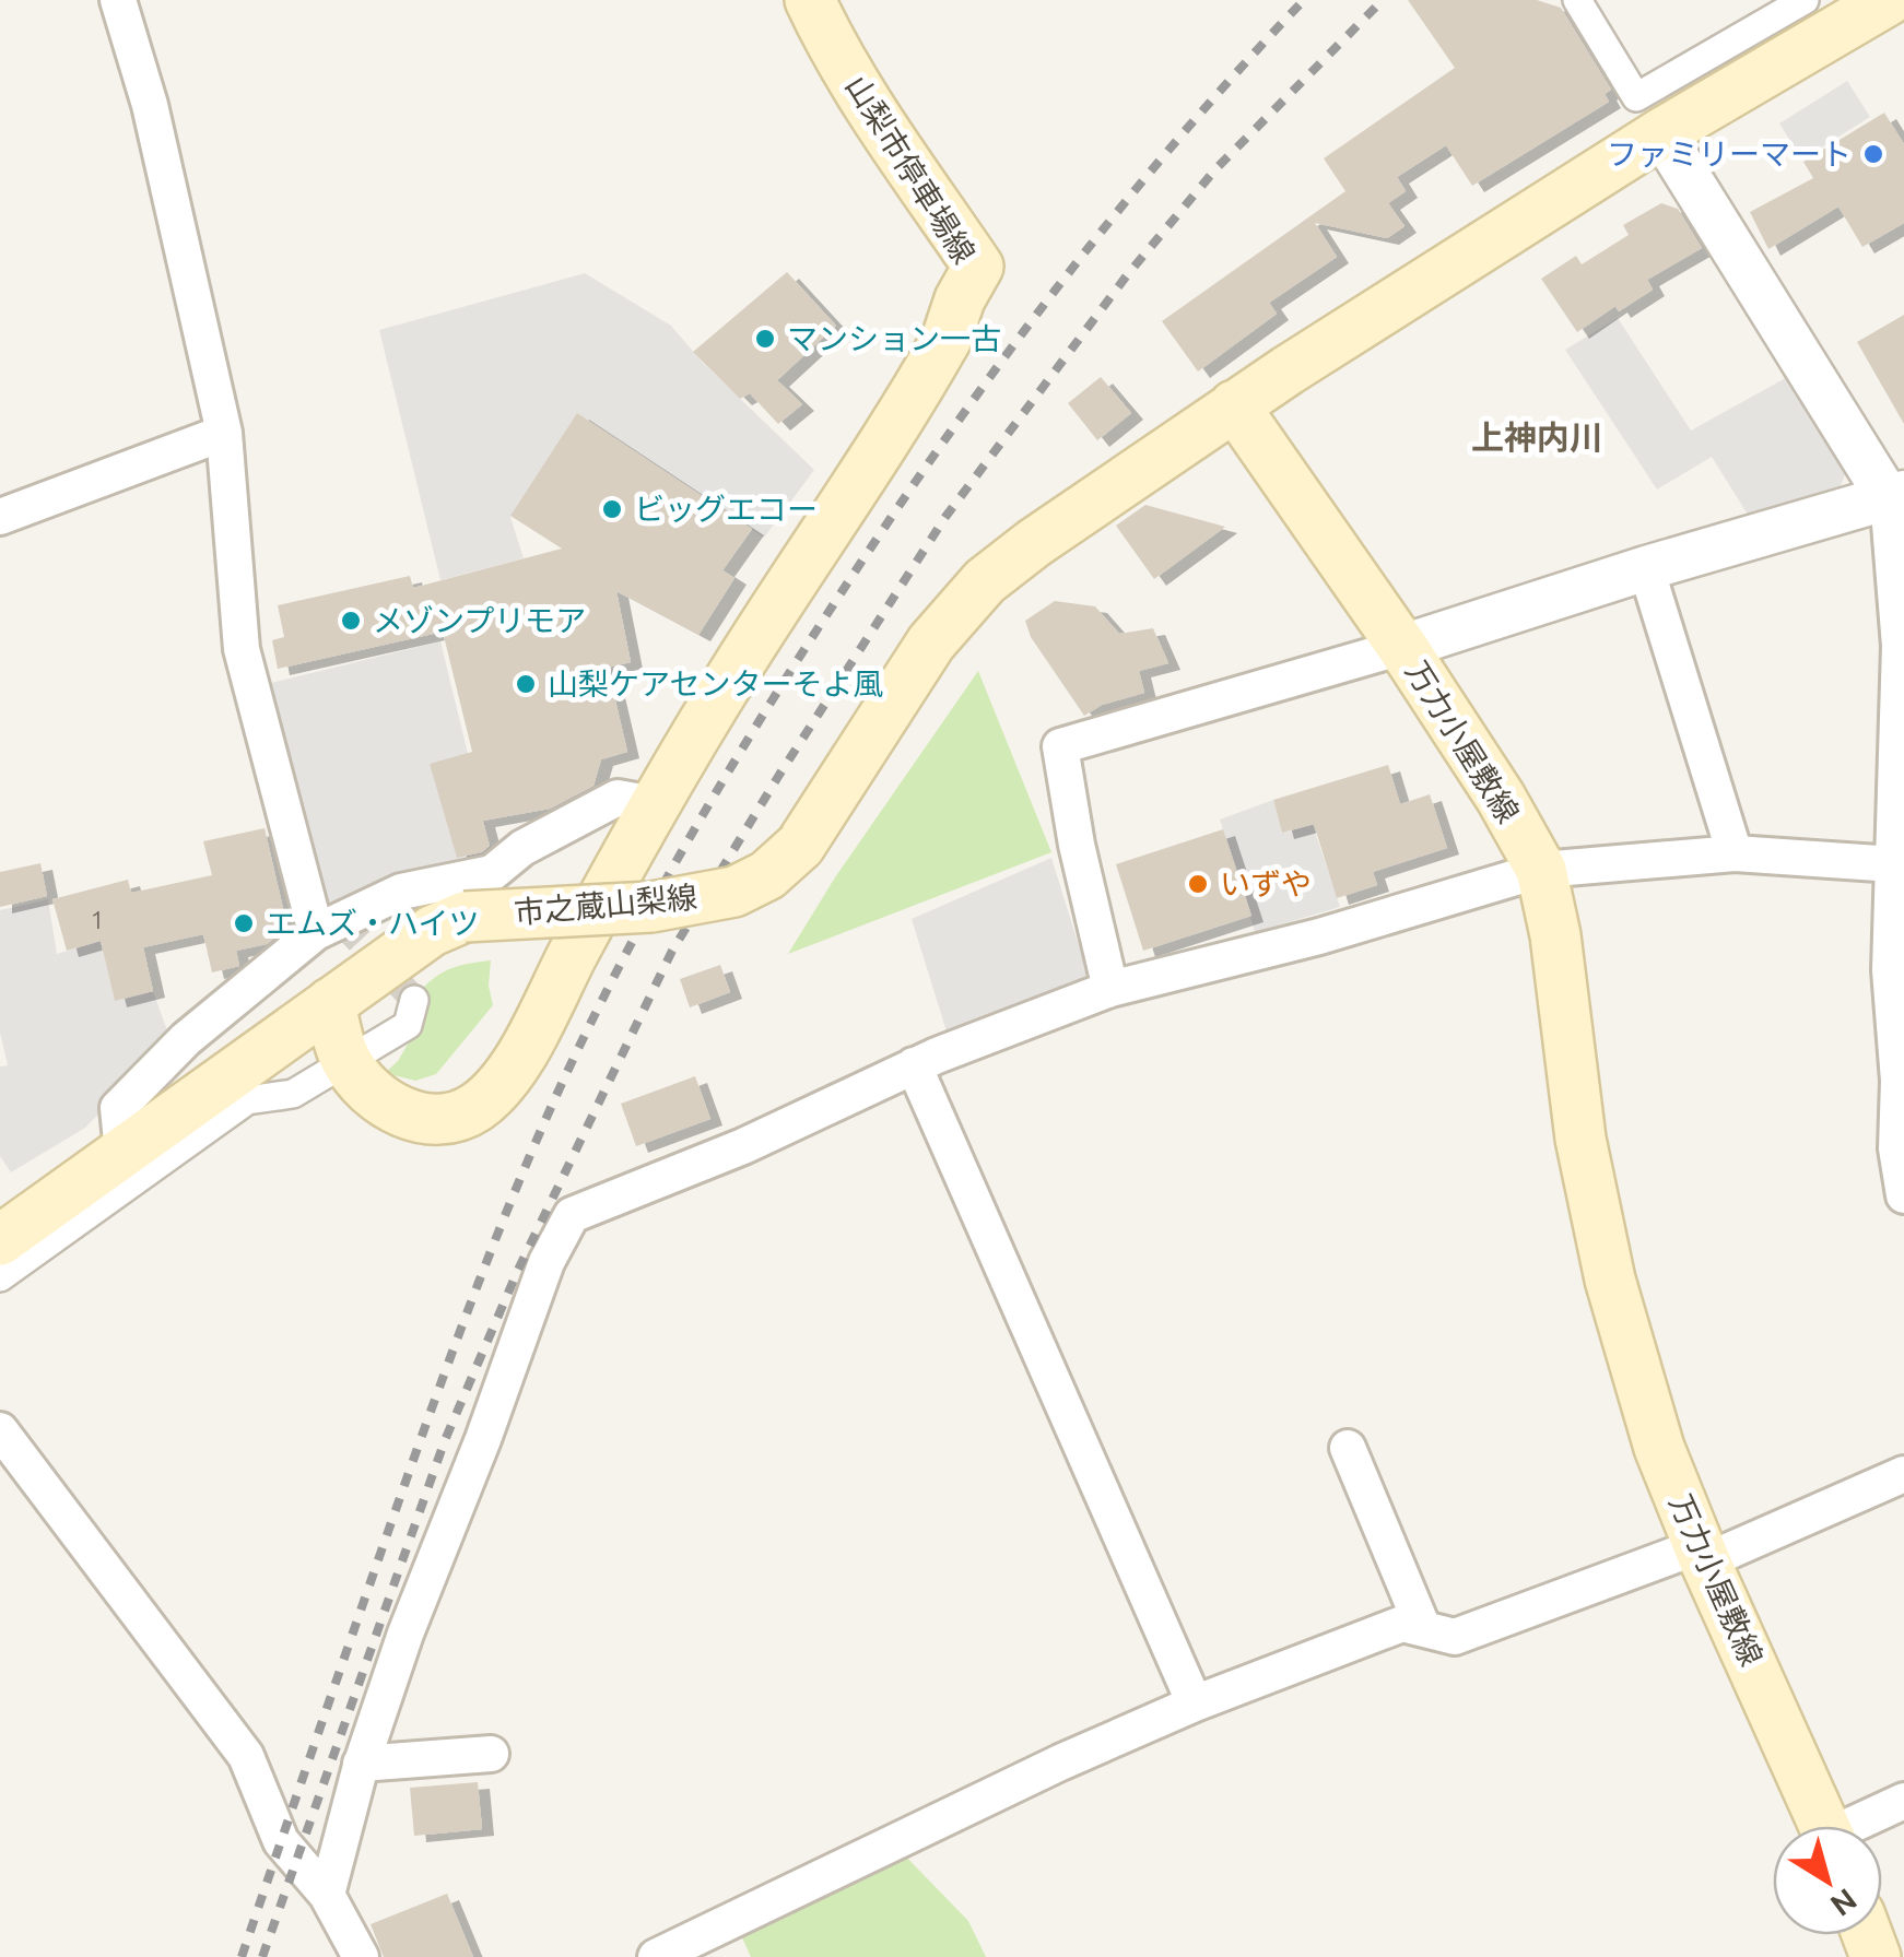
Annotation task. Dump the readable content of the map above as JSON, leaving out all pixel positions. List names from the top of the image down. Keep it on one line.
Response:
{"streets":{"main road":["山梨市停車場線","万力小屋敷線","市之蔵山梨線"]},"crossings":[["山梨市停車場線","市之蔵山梨線"],["万力小屋敷線","市之蔵山梨線"]],"districts":["上神内川"],"places":["ファミリーマート","マンション一古","ビッグエコー","メゾンプリモア","山梨ケアセンターそよ風","いずや","エムズ・ハイツ"],"house_numbers":["1"],"north":"bottom right"}
